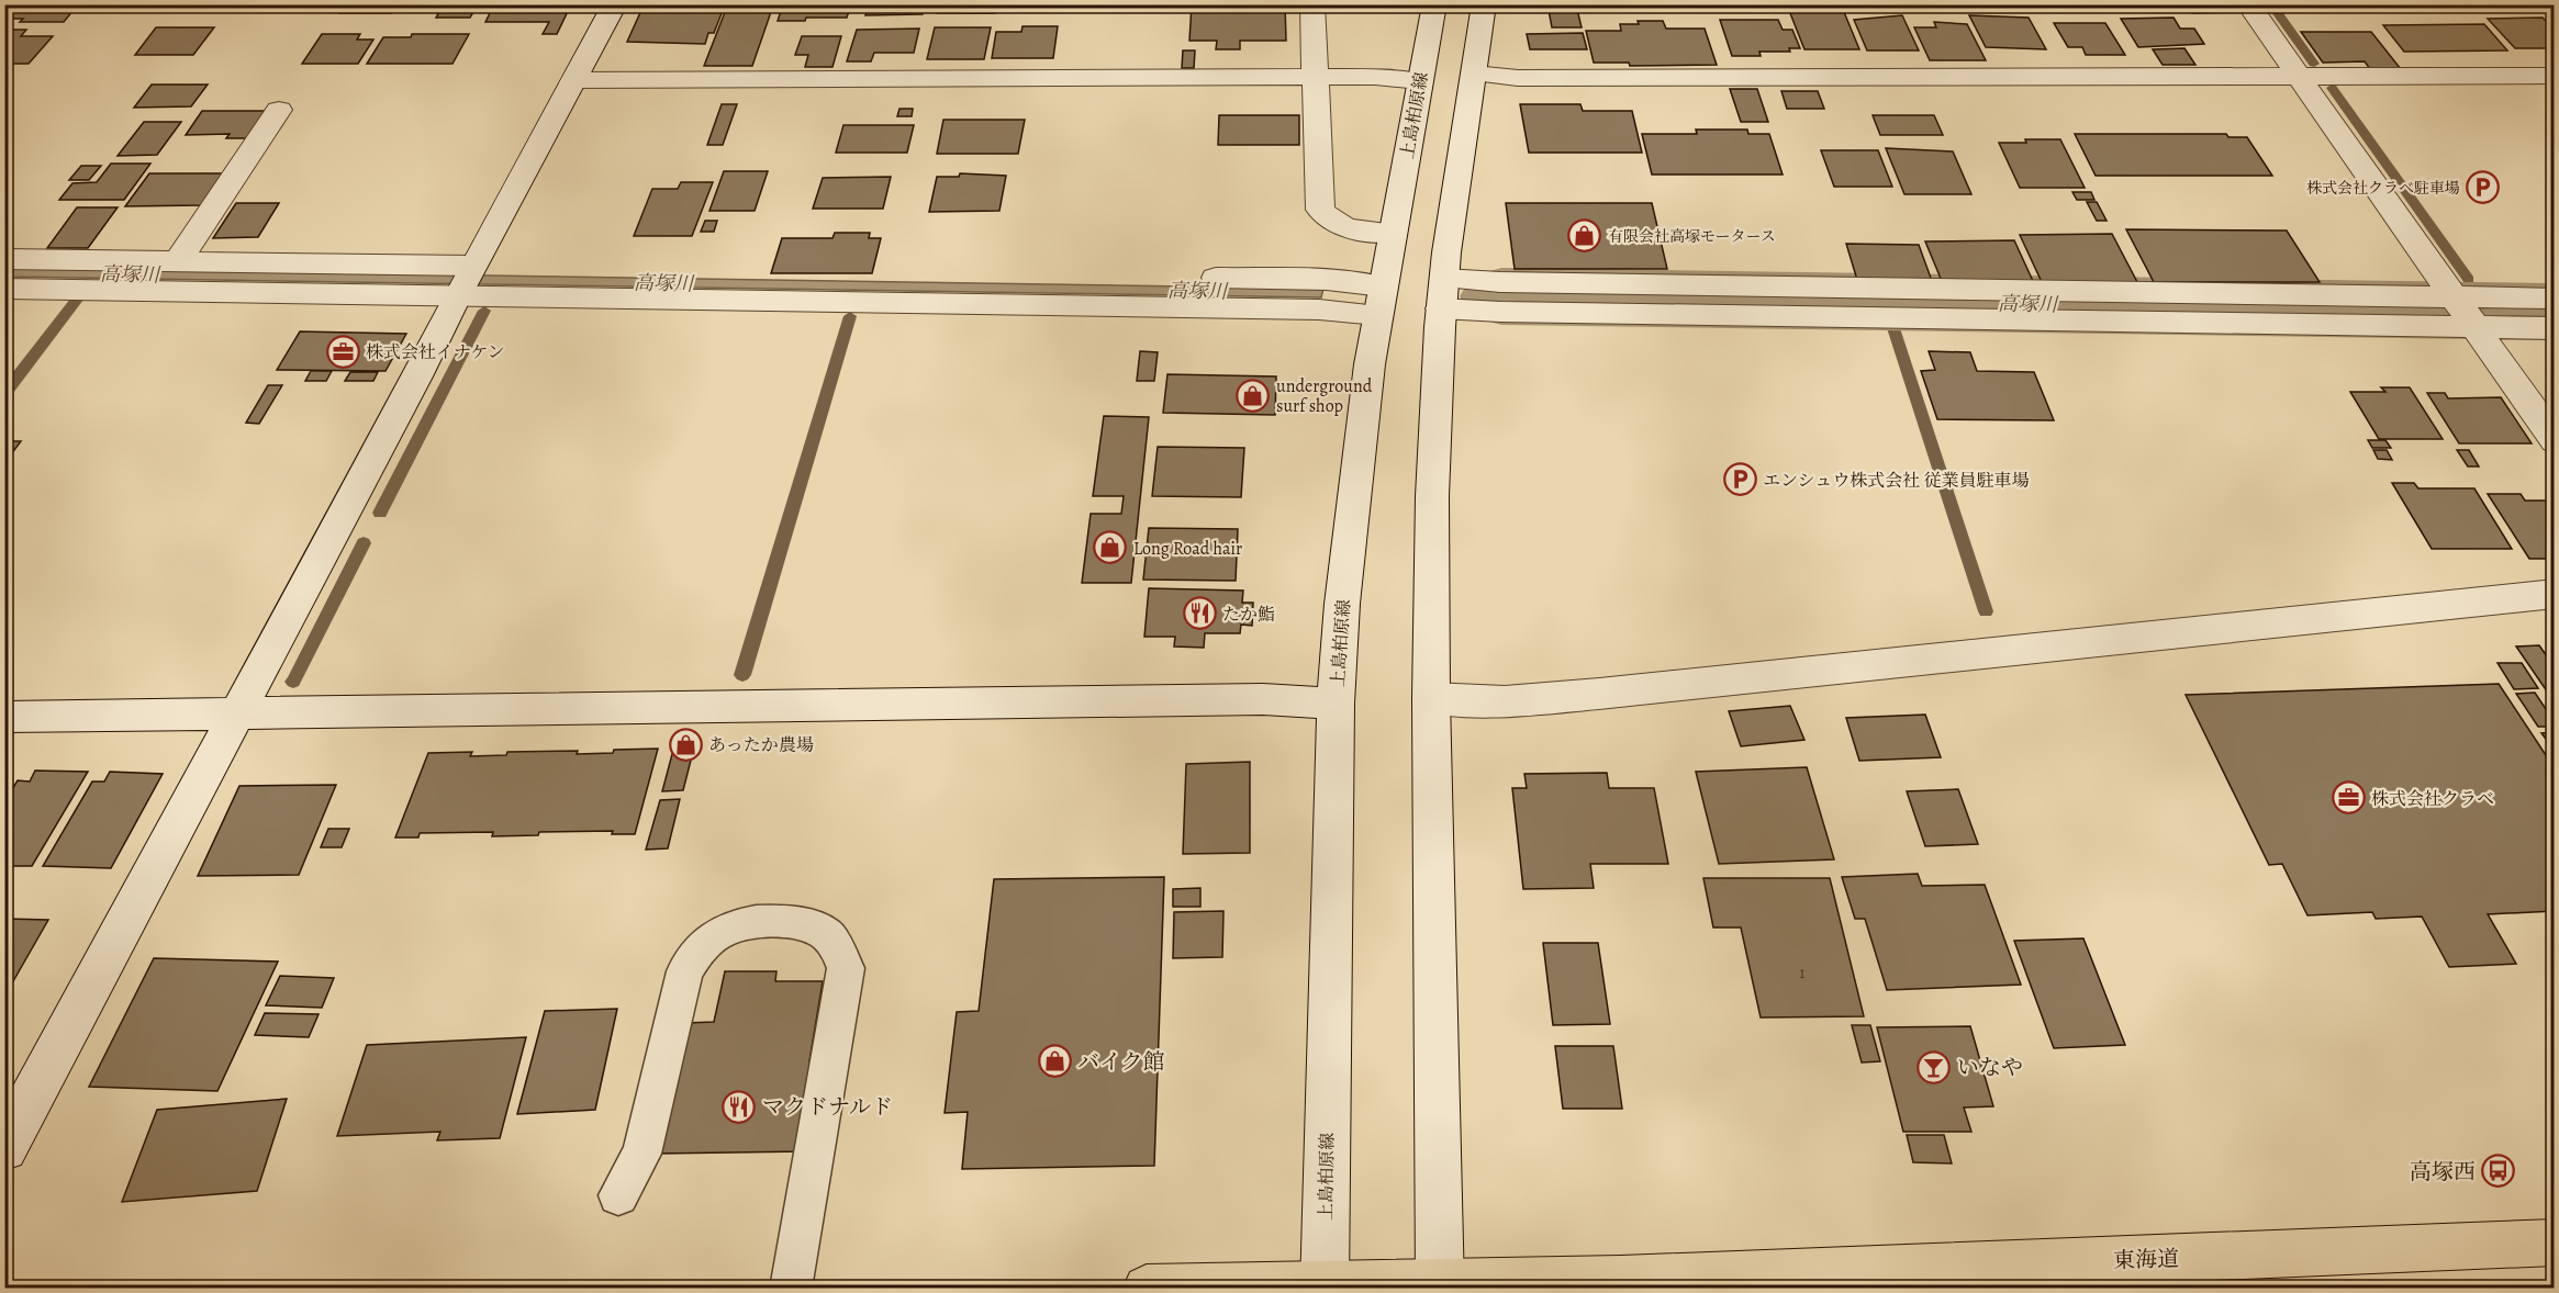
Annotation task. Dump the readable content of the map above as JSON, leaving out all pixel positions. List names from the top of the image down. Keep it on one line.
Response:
{"streets":{"highway":["東海道"],"street":["上島柏原線"]},"crossings":[["上島柏原線","東海道"]],"water":["高塚川"],"places":{"parking":["株式会社クラベ駐車場","エンシュウ株式会社 従業員駐車場"],"shop":["有限会社高塚モータース","underground surf shop","Long Road hair","あったか農場","バイク館"],"office":["株式会社イナケン","株式会社クラベ"],"restaurant":["たか鮨","マクドナルド"],"bar":["いなや"],"bus stop":["高塚西"]},"house_numbers":["1"]}
